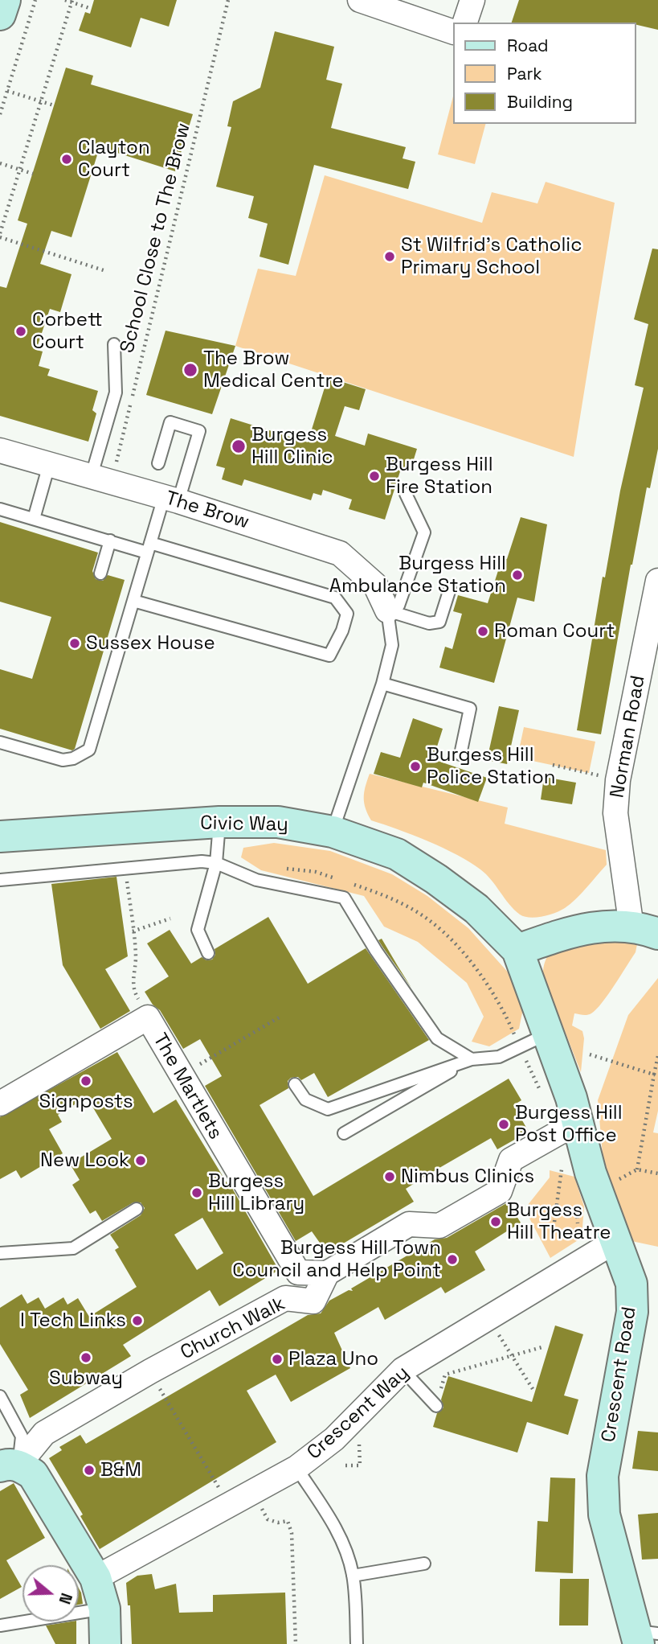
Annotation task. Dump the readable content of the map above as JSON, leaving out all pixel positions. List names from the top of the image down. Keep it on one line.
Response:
{"streets":{"street":["The Brow","Norman Road","Civic Way","The Martlets","Church Walk","Crescent Road","Crescent Way"],"path":["School Close to The Brow"]},"crossings":[["School Close to The Brow","The Brow"],["The Brow","Civic Way"],["Civic Way","Crescent Road"],["Crescent Road","Crescent Way"]],"places":["Clayton Court","St Wilfrid's Catholic Primary School","Corbett Court","The Brow Medical Centre","Burgess Hill Clinic","Burgess Hill Fire Station","Burgess Hill Ambulance Station","Roman Court","Sussex House","Burgess Hill Police Station","Signposts","Burgess Hill Post Office","New Look","Nimbus Clinics","Burgess Hill Library","Burgess Hill Theatre","Burgess Hill Town Council and Help Point","I Tech Links","Subway","Plaza Uno","B&M"],"legend":["Road","Park","Building"],"north":"right"}
